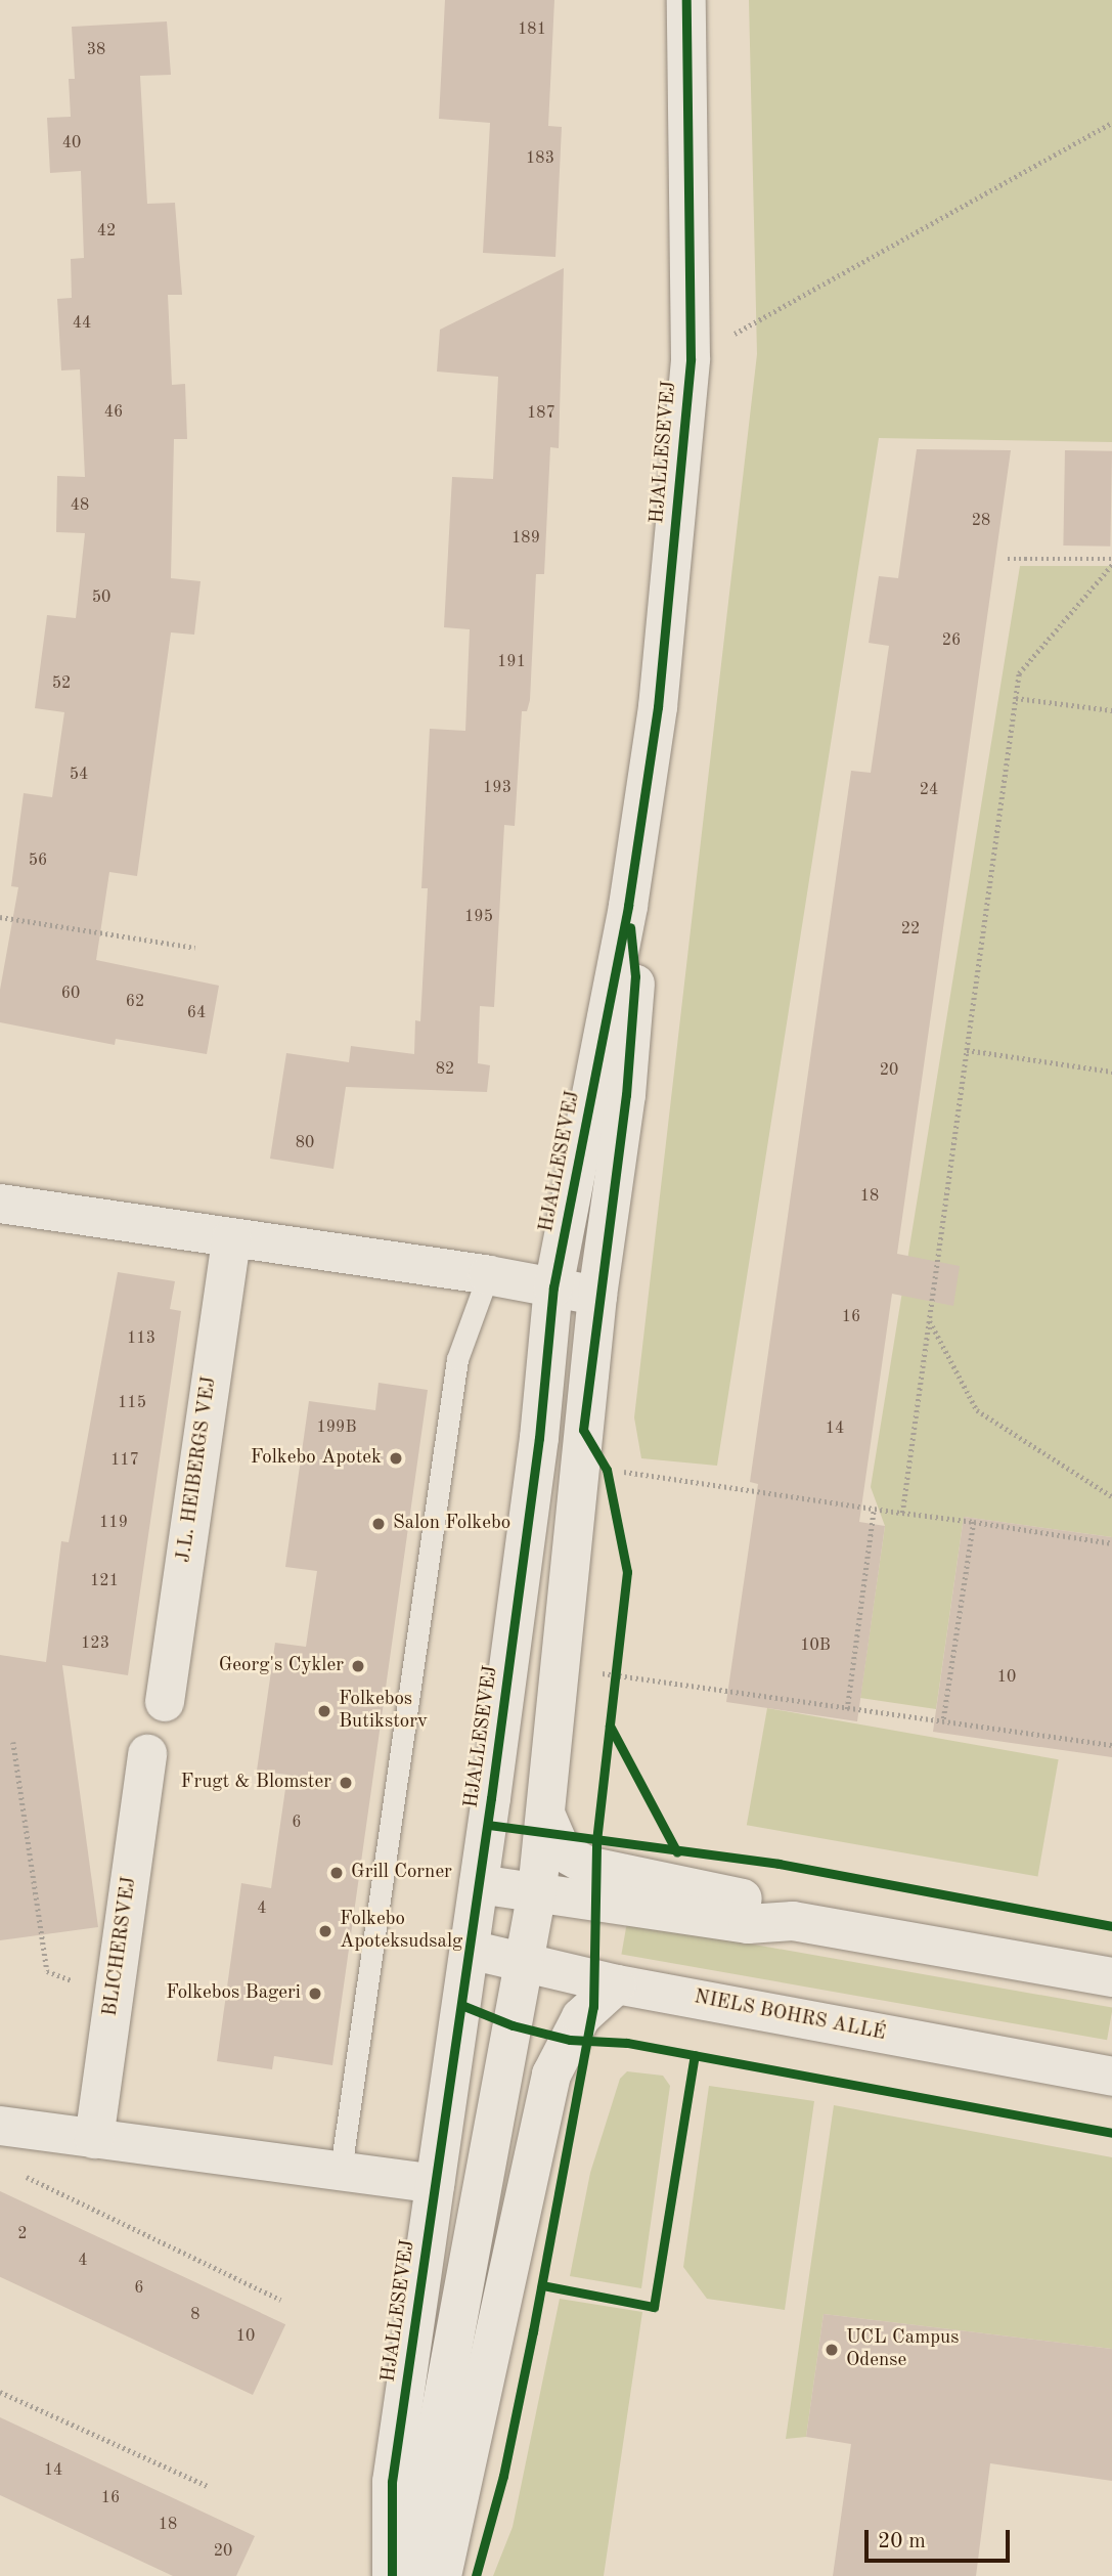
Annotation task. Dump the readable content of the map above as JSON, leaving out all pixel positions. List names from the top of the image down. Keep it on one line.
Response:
{"streets":{"main road":["HJALLESEVEJ","J.L. HEIBERGS VEJ","BLICHERSVEJ","NIELS BOHRS ALLÉ"]},"crossings":[["HJALLESEVEJ","NIELS BOHRS ALLÉ"]],"places":["Folkebo Apotek","Salon Folkebo","Georg's Cykler","Folkebos Butikstorv","Frugt & Blomster","Grill Corner","Folkebo Apoteksudsalg","Folkebos Bageri","UCL Campus Odense"],"house_numbers":["181","38","40","183","42","44","46","187","48","28","189","50","26","191","52","54","193","24","56","195","22","60","62","64","82","20","80","18","16","113","115","199B","14","117","119","121","123","10B","10","6","4","2","4","6","8","10","14","16","18","20"],"scale_bar":"20 m"}
